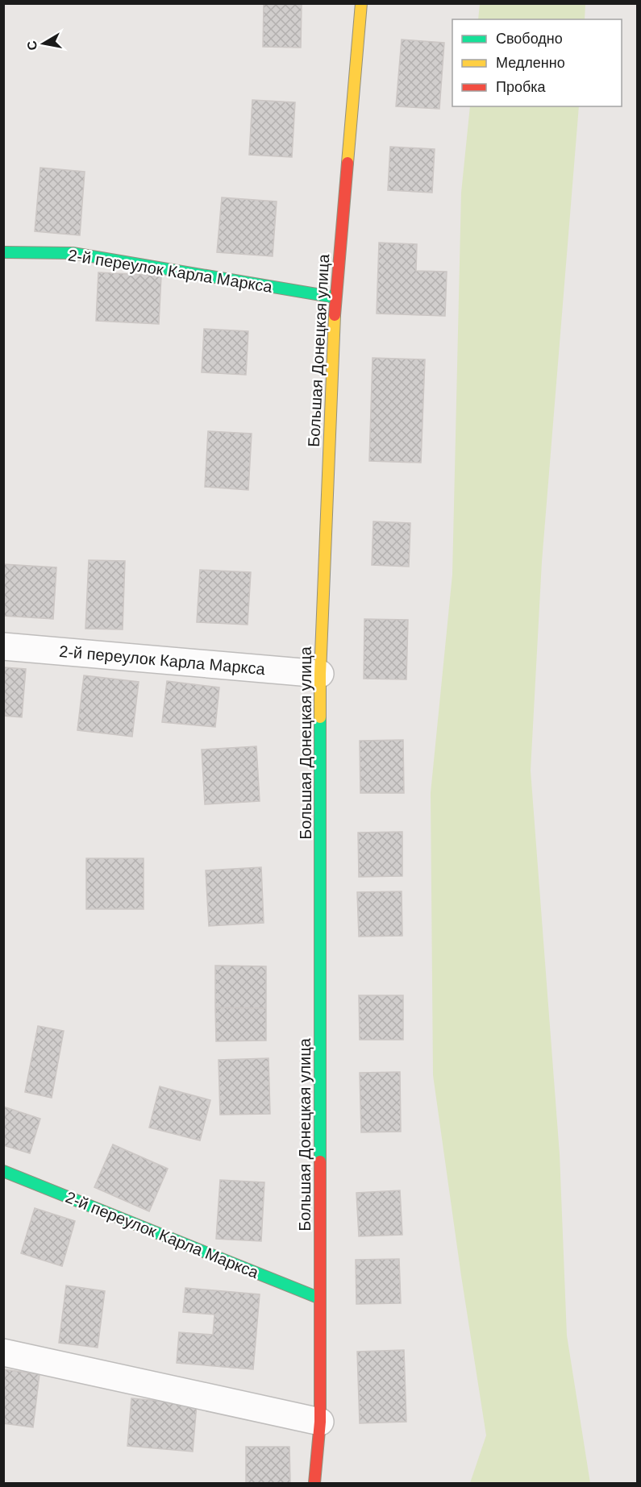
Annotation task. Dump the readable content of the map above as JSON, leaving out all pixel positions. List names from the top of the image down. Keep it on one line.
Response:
{"streets":{"street":["2-й переулок Карла Маркса","Большая Донецкая улица"]},"crossings":[["2-й переулок Карла Маркса","Большая Донецкая улица"]],"legend":["Свободно","Медленно","Пробка"],"north":"left"}
